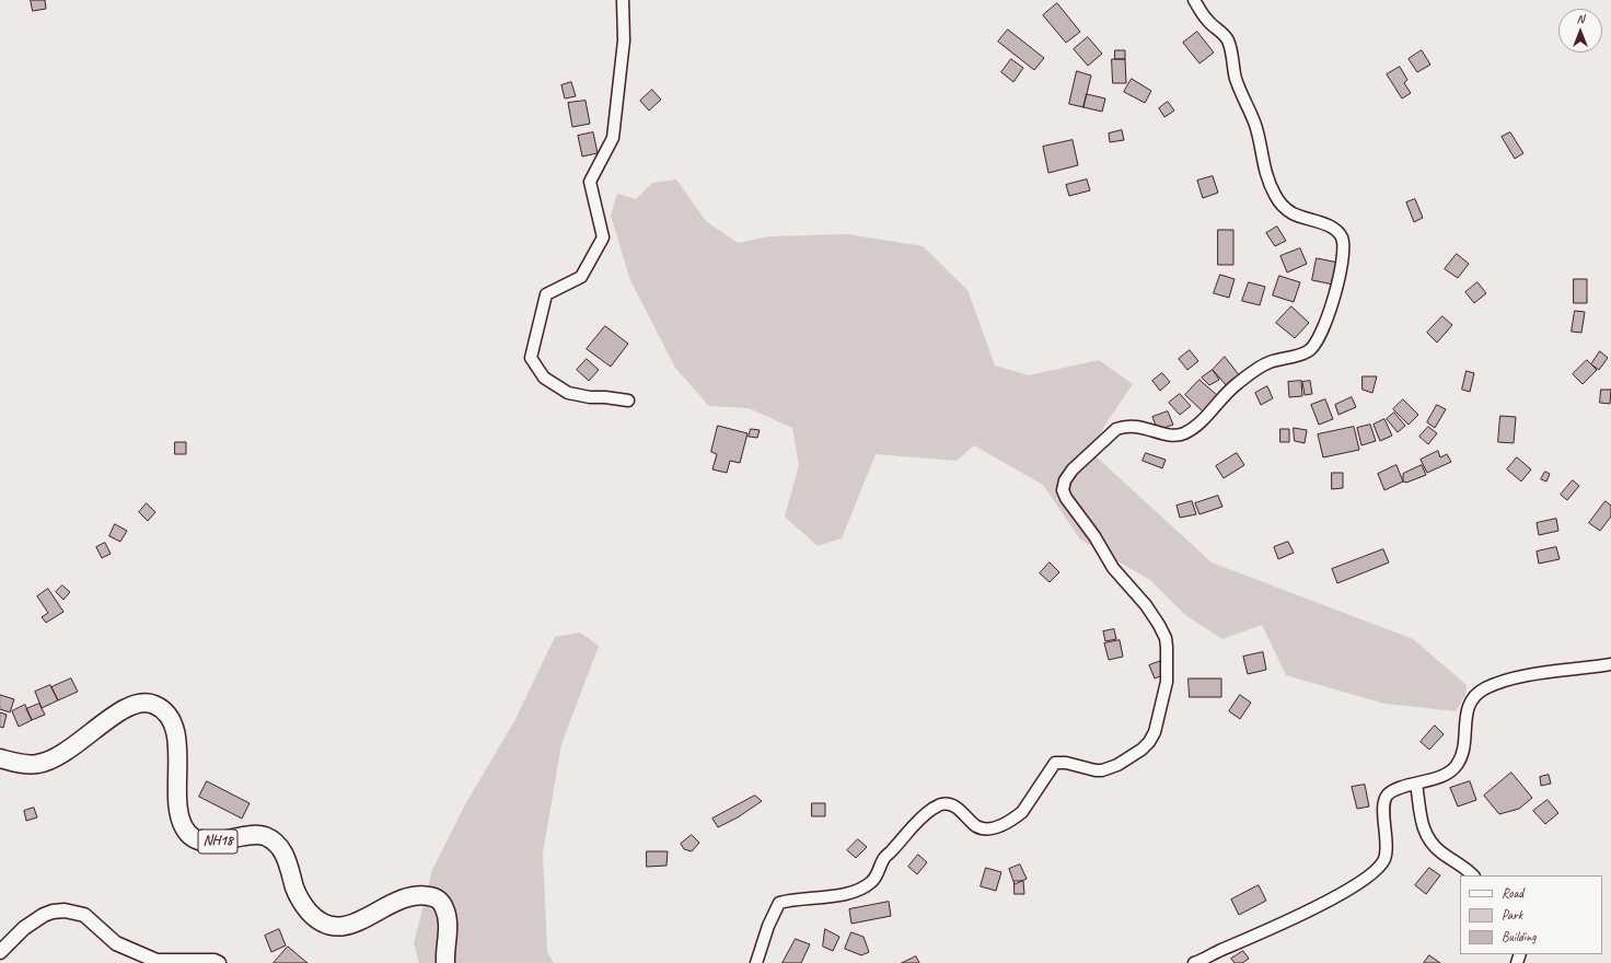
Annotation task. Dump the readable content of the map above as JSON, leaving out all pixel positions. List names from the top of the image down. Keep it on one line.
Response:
{"streets":{"main road":["NH18"]},"legend":["Road","Park","Building"],"north":"top"}
